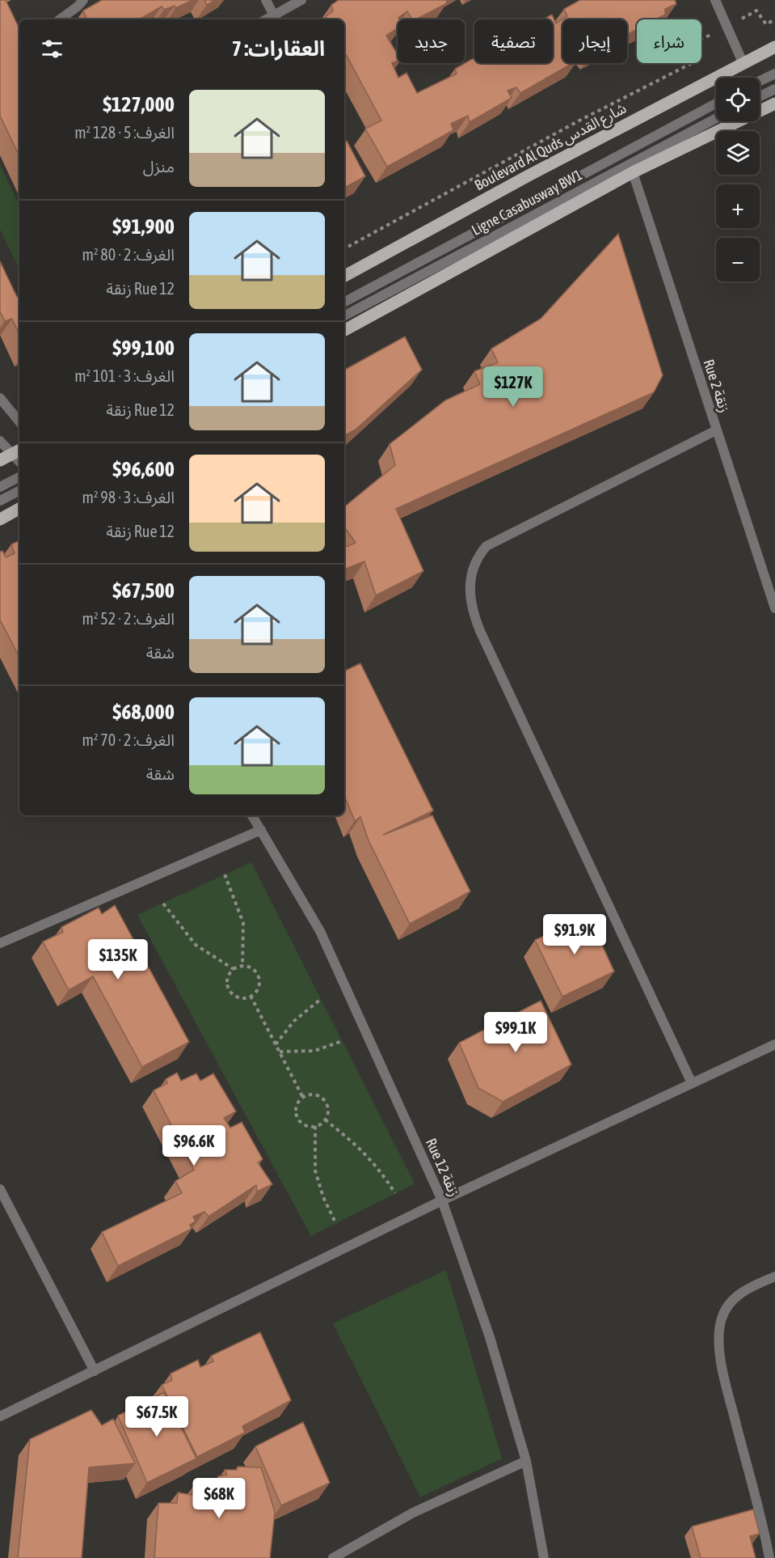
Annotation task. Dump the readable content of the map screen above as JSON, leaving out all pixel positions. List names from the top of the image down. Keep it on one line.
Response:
{"streets":{"main road":["Boulevard Al Quds شارع القدس"],"street":["Ligne Casabusway BW1","Rue 2 زنقة","Rue 12 زنقة"]},"page":{"chip":["شراء","إيجار","تصفية","جديد"],"heading":"العقارات: 7","map_buttons":["+","−"],"list":[{"name":"$127,000","note":"الغرف: 5 · 128 m² · منزل"},{"name":"$91,900","note":"الغرف: 2 · 80 m² · Rue 12 زنقة"},{"name":"$99,100","note":"الغرف: 3 · 101 m² · Rue 12 زنقة"},{"name":"$96,600","note":"الغرف: 3 · 98 m² · Rue 12 زنقة"},{"name":"$67,500","note":"الغرف: 2 · 52 m² · شقة"},{"name":"$68,000","note":"الغرف: 2 · 70 m² · شقة"}],"price":["$127K","$91.9K","$135K","$99.1K","$96.6K","$67.5K","$68K"]}}
